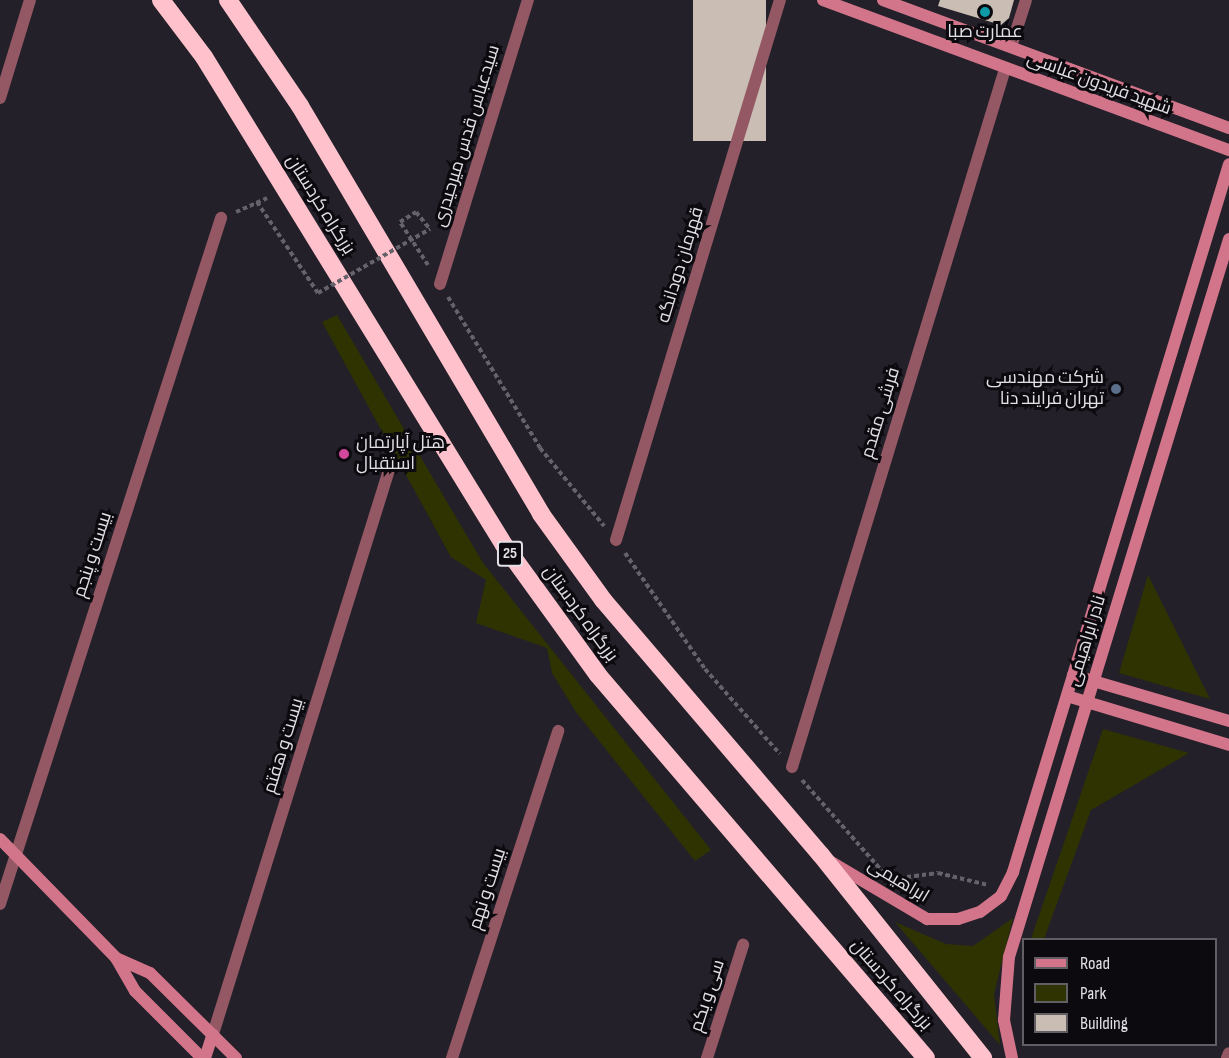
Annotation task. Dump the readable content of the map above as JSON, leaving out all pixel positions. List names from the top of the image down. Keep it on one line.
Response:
{"streets":{"highway":["بزرگراه کردستان","25"],"street":["شهید فریدون عباسی","سیدعباس قدس میرحیدری","قهرمان دودانگه","فرشی مقدم","بیست و پنجم","نادر ابراهیمی","بیست و هفتم","ابراهیمی","بیست و نهم","سی و یکم"]},"crossings":[["شهید فریدون عباسی","فرشی مقدم"],["بزرگراه کردستان","ابراهیمی"],["نادر ابراهیمی","ابراهیمی"]],"places":["عمارت صبا","شرکت مهندسی تهران فرایند دنا","هتل آپارتمان استقبال"],"legend":["Road","Park","Building"]}
